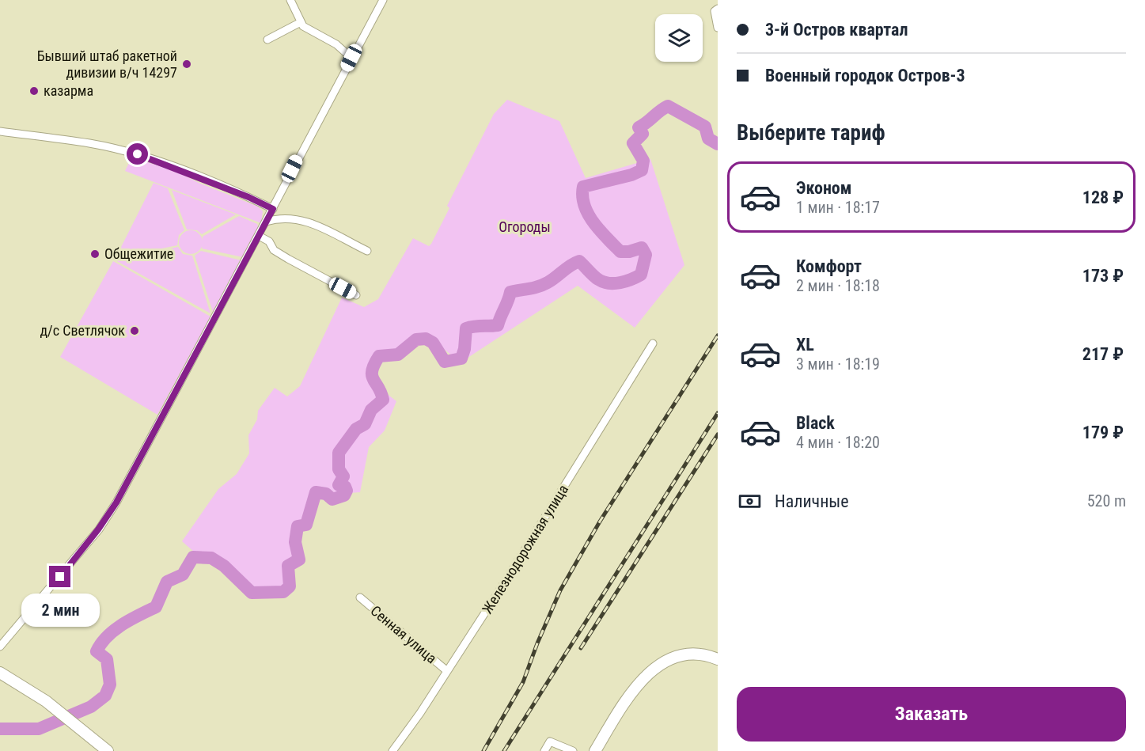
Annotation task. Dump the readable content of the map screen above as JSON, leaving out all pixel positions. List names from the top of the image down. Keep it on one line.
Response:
{"streets":{"street":["Железнодорожная улица","Сенная улица"]},"crossings":[["Железнодорожная улица","Сенная улица"]],"parks":["Огороды"],"places":["Бывший штаб ракетной дивизии в/ч 14297","казарма","Общежитие","д/с Светлячок"],"page":{"banner":["3-й Остров квартал","Военный городок Остров-3"],"heading":"Выберите тариф","list":[{"name":"Эконом","note":"1 мин · 18:17","value":"128 ₽"},{"name":"Комфорт","note":"2 мин · 18:18","value":"173 ₽"},{"name":"XL","note":"3 мин · 18:19","value":"217 ₽"},{"name":"Black","note":"4 мин · 18:20","value":"179 ₽"}],"pay":["Наличные","520 m"],"bubble":"2 мин","buttons":"Заказать"}}
